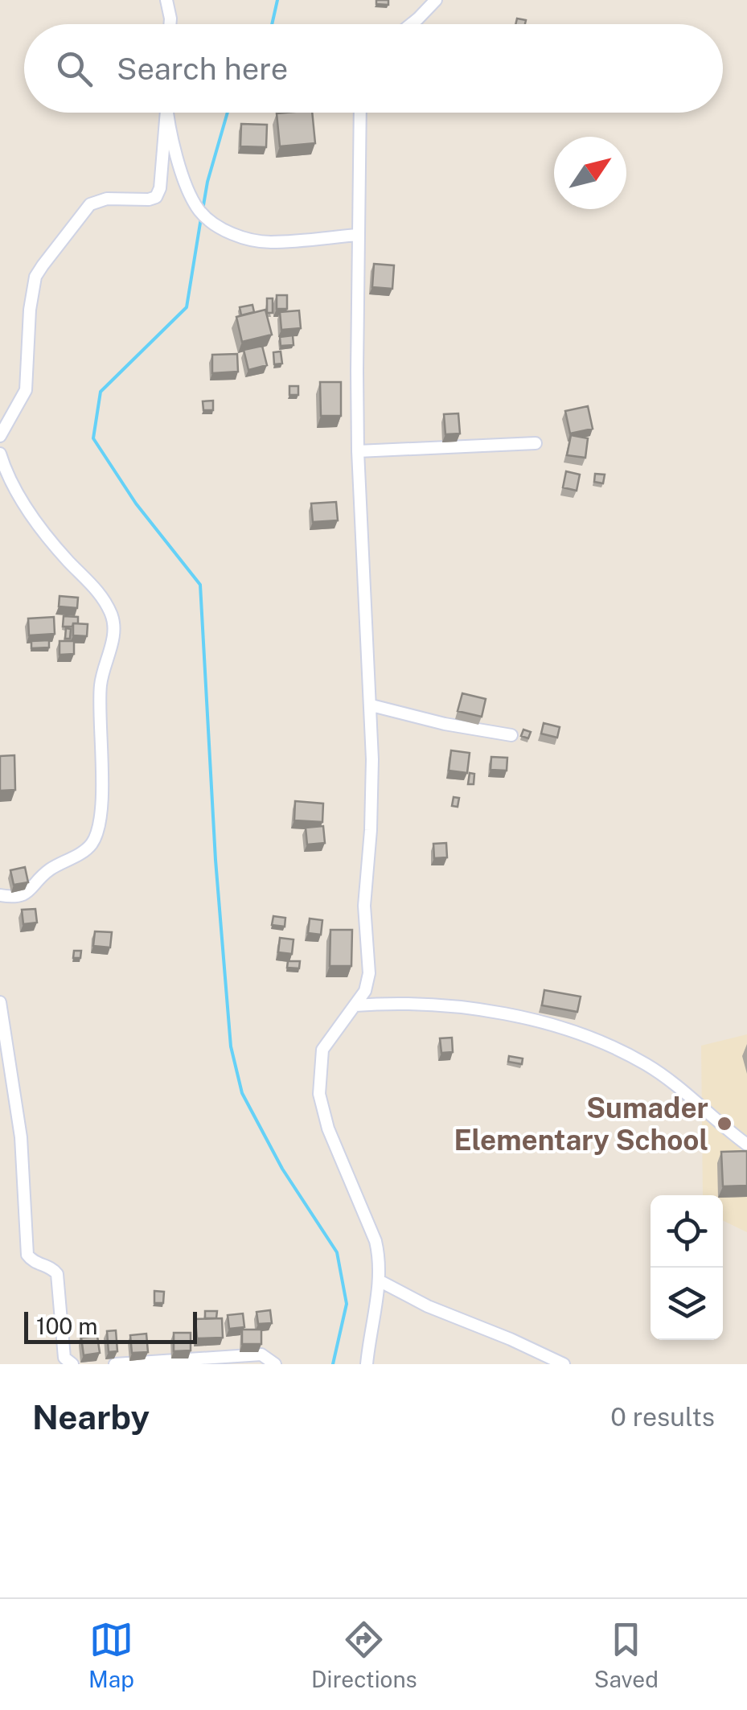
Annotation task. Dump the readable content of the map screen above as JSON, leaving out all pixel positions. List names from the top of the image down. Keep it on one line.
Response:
{"places":["Sumader Elementary School"],"scale_bar":"100 m","north":"top right","page":{"search":"Search here","scale":"100 m","heading":["Nearby","0 results"],"nav":["Map","Directions","Saved"]}}
